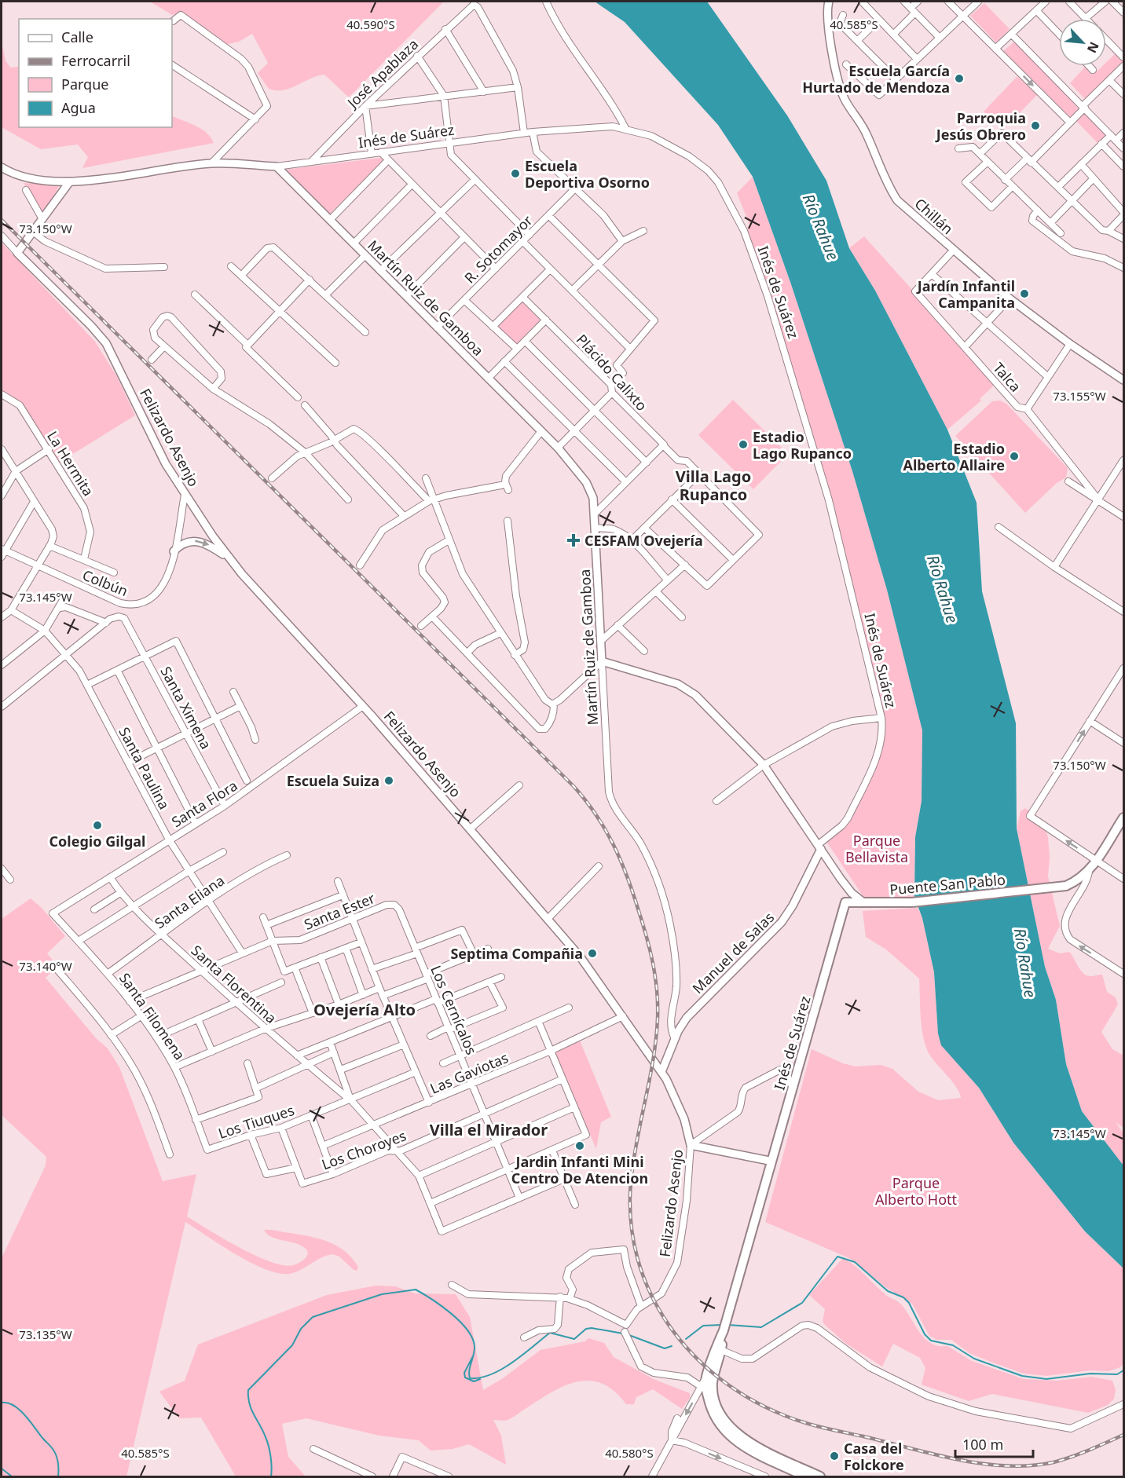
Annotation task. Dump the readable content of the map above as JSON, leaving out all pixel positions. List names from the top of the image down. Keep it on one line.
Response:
{"streets":{"main road":["Inés de Suárez","Puente San Pablo"],"street":["José Apablaza","Chillán","R. Sotomayor","Martín Ruiz de Gamboa","Plácido Calixto","Talca","Felizardo Asenjo","La Hermita","Colbún","Santa Ximena","Santa Paulina","Santa Flora","Santa Eliana","Santa Ester","Manuel de Salas","Santa Florentina","Los Cernícalos","Santa Filomena","Las Gaviotas","Los Tiuques","Los Choroyes"]},"crossings":[["José Apablaza","Inés de Suárez"],["Inés de Suárez","Martín Ruiz de Gamboa"],["Inés de Suárez","Puente San Pablo"],["Inés de Suárez","Manuel de Salas"],["R. Sotomayor","Martín Ruiz de Gamboa"],["Martín Ruiz de Gamboa","Manuel de Salas"],["Felizardo Asenjo","Colbún"],["Felizardo Asenjo","Santa Flora"],["Felizardo Asenjo","Manuel de Salas"],["Felizardo Asenjo","Las Gaviotas"],["Santa Ximena","Santa Flora"],["Santa Paulina","Santa Flora"],["Santa Paulina","Santa Eliana"],["Santa Paulina","Santa Ester"],["Santa Flora","Santa Florentina"],["Santa Flora","Santa Filomena"],["Santa Eliana","Santa Florentina"],["Santa Eliana","Santa Filomena"],["Santa Ester","Santa Florentina"],["Santa Ester","Los Cernícalos"],["Santa Ester","Santa Filomena"],["Santa Florentina","Los Cernícalos"],["Santa Florentina","Las Gaviotas"],["Santa Florentina","Los Tiuques"],["Santa Florentina","Los Choroyes"],["Los Cernícalos","Las Gaviotas"],["Los Cernícalos","Los Choroyes"],["Santa Filomena","Los Tiuques"]],"districts":["Villa Lago Rupanco","Ovejería Alto","Villa el Mirador"],"water":["Río Rahue"],"parks":["Parque Bellavista","Parque Alberto Hott"],"places":{"other":["Escuela García Hurtado de Mendoza","Parroquia Jesús Obrero","Escuela Deportiva Osorno","Jardín Infantil Campanita","Estadio Lago Rupanco","Estadio Alberto Allaire","Escuela Suiza","Colegio Gilgal","Septima Compañia","Jardin Infanti Mini Centro De Atencion","Casa del Folckore"],"health":["CESFAM Ovejería"]},"legend":["Calle","Ferrocarril","Parque","Agua"],"scale_bar":"100 m","north":"bottom right","coordinates":["40.590°S","40.585°S","73.150°W","73.155°W","73.145°W","73.140°W","73.135°W","40.580°S"]}
